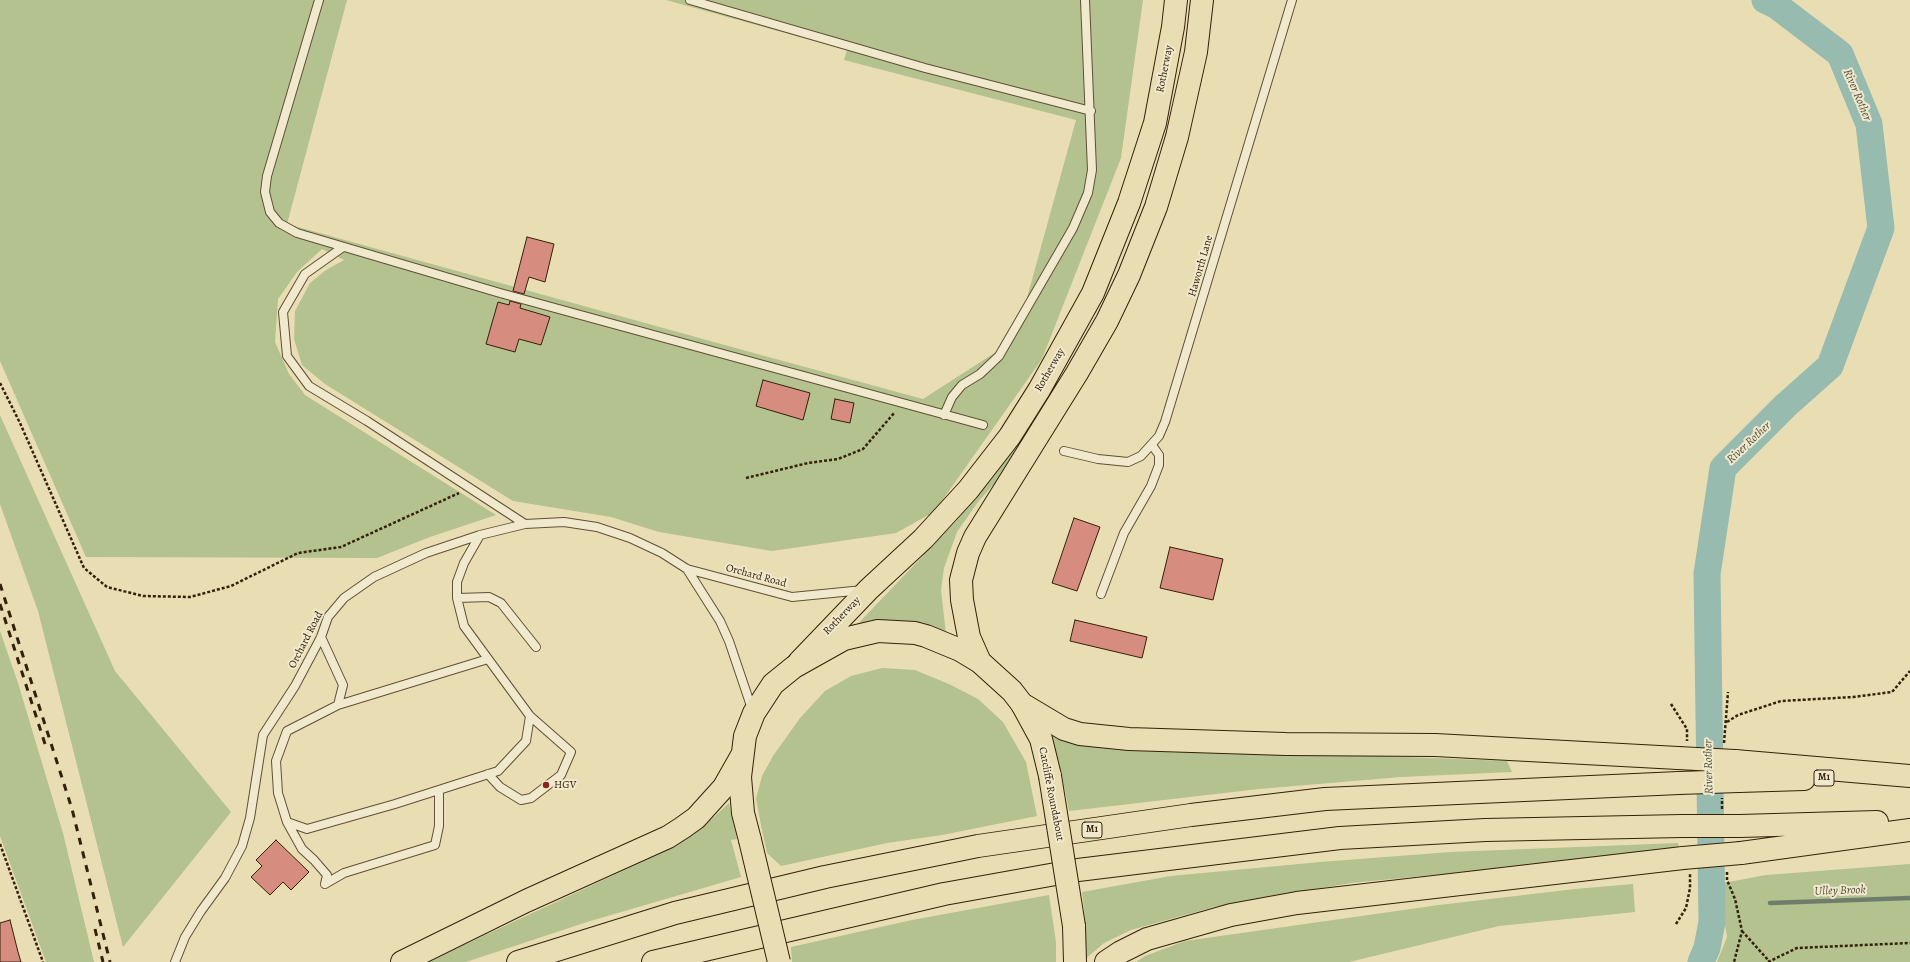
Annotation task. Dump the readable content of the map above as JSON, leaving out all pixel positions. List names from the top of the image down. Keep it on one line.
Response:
{"streets":{"main road":["Rotherway","M1","Catcliffe Roundabout"],"lane":["Haworth Lane","Orchard Road"]},"crossings":[["Rotherway","Orchard Road"],["Rotherway","Catcliffe Roundabout"],["Orchard Road","Catcliffe Roundabout"]],"water":["River Rother","Ulley Brook"],"places":["HGV"]}
